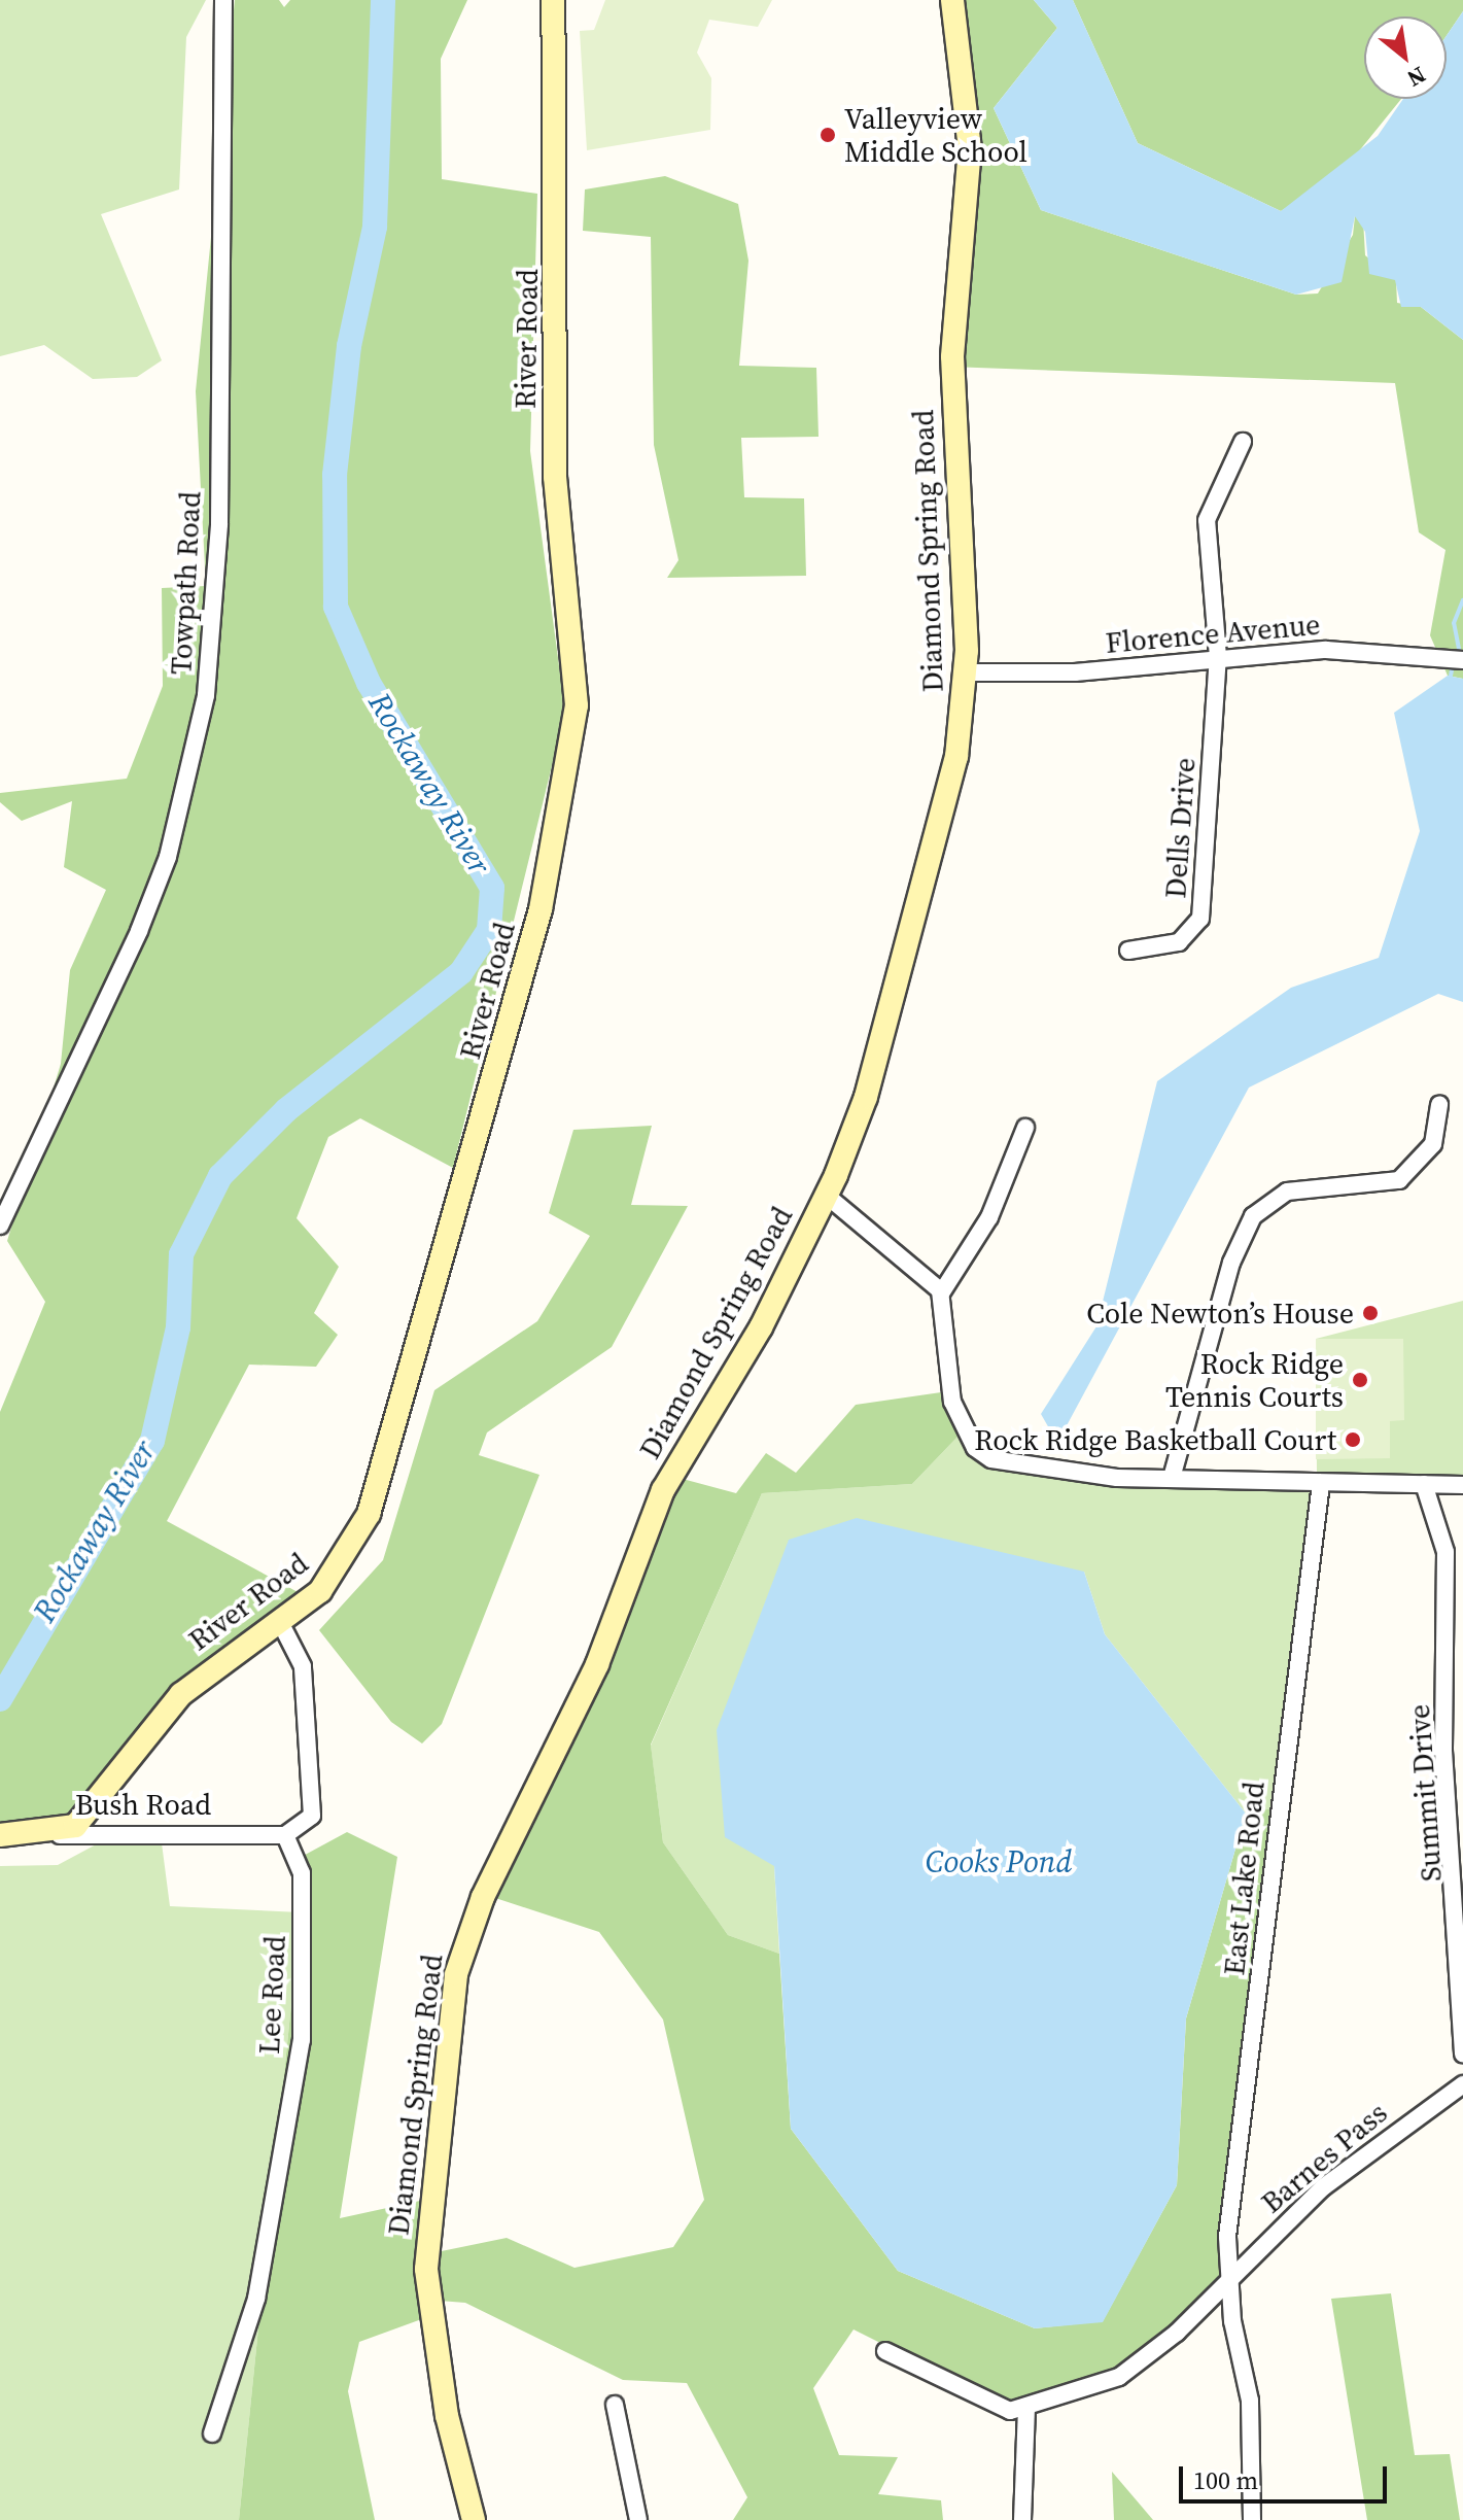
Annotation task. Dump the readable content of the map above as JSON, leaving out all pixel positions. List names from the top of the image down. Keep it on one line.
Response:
{"streets":{"street":["River Road","Diamond Spring Road","Towpath Road","Florence Avenue","Dells Drive","Summit Drive","Bush Road","East Lake Road","Lee Road","Barnes Pass"]},"crossings":[["River Road","Bush Road"],["Diamond Spring Road","Florence Avenue"],["Florence Avenue","Dells Drive"],["Bush Road","Lee Road"],["East Lake Road","Barnes Pass"]],"water":["Rockaway River","Cooks Pond"],"places":["Valleyview Middle School","Cole Newton’s House","Rock Ridge Tennis Courts","Rock Ridge Basketball Court"],"scale_bar":"100 m","north":"bottom right"}
